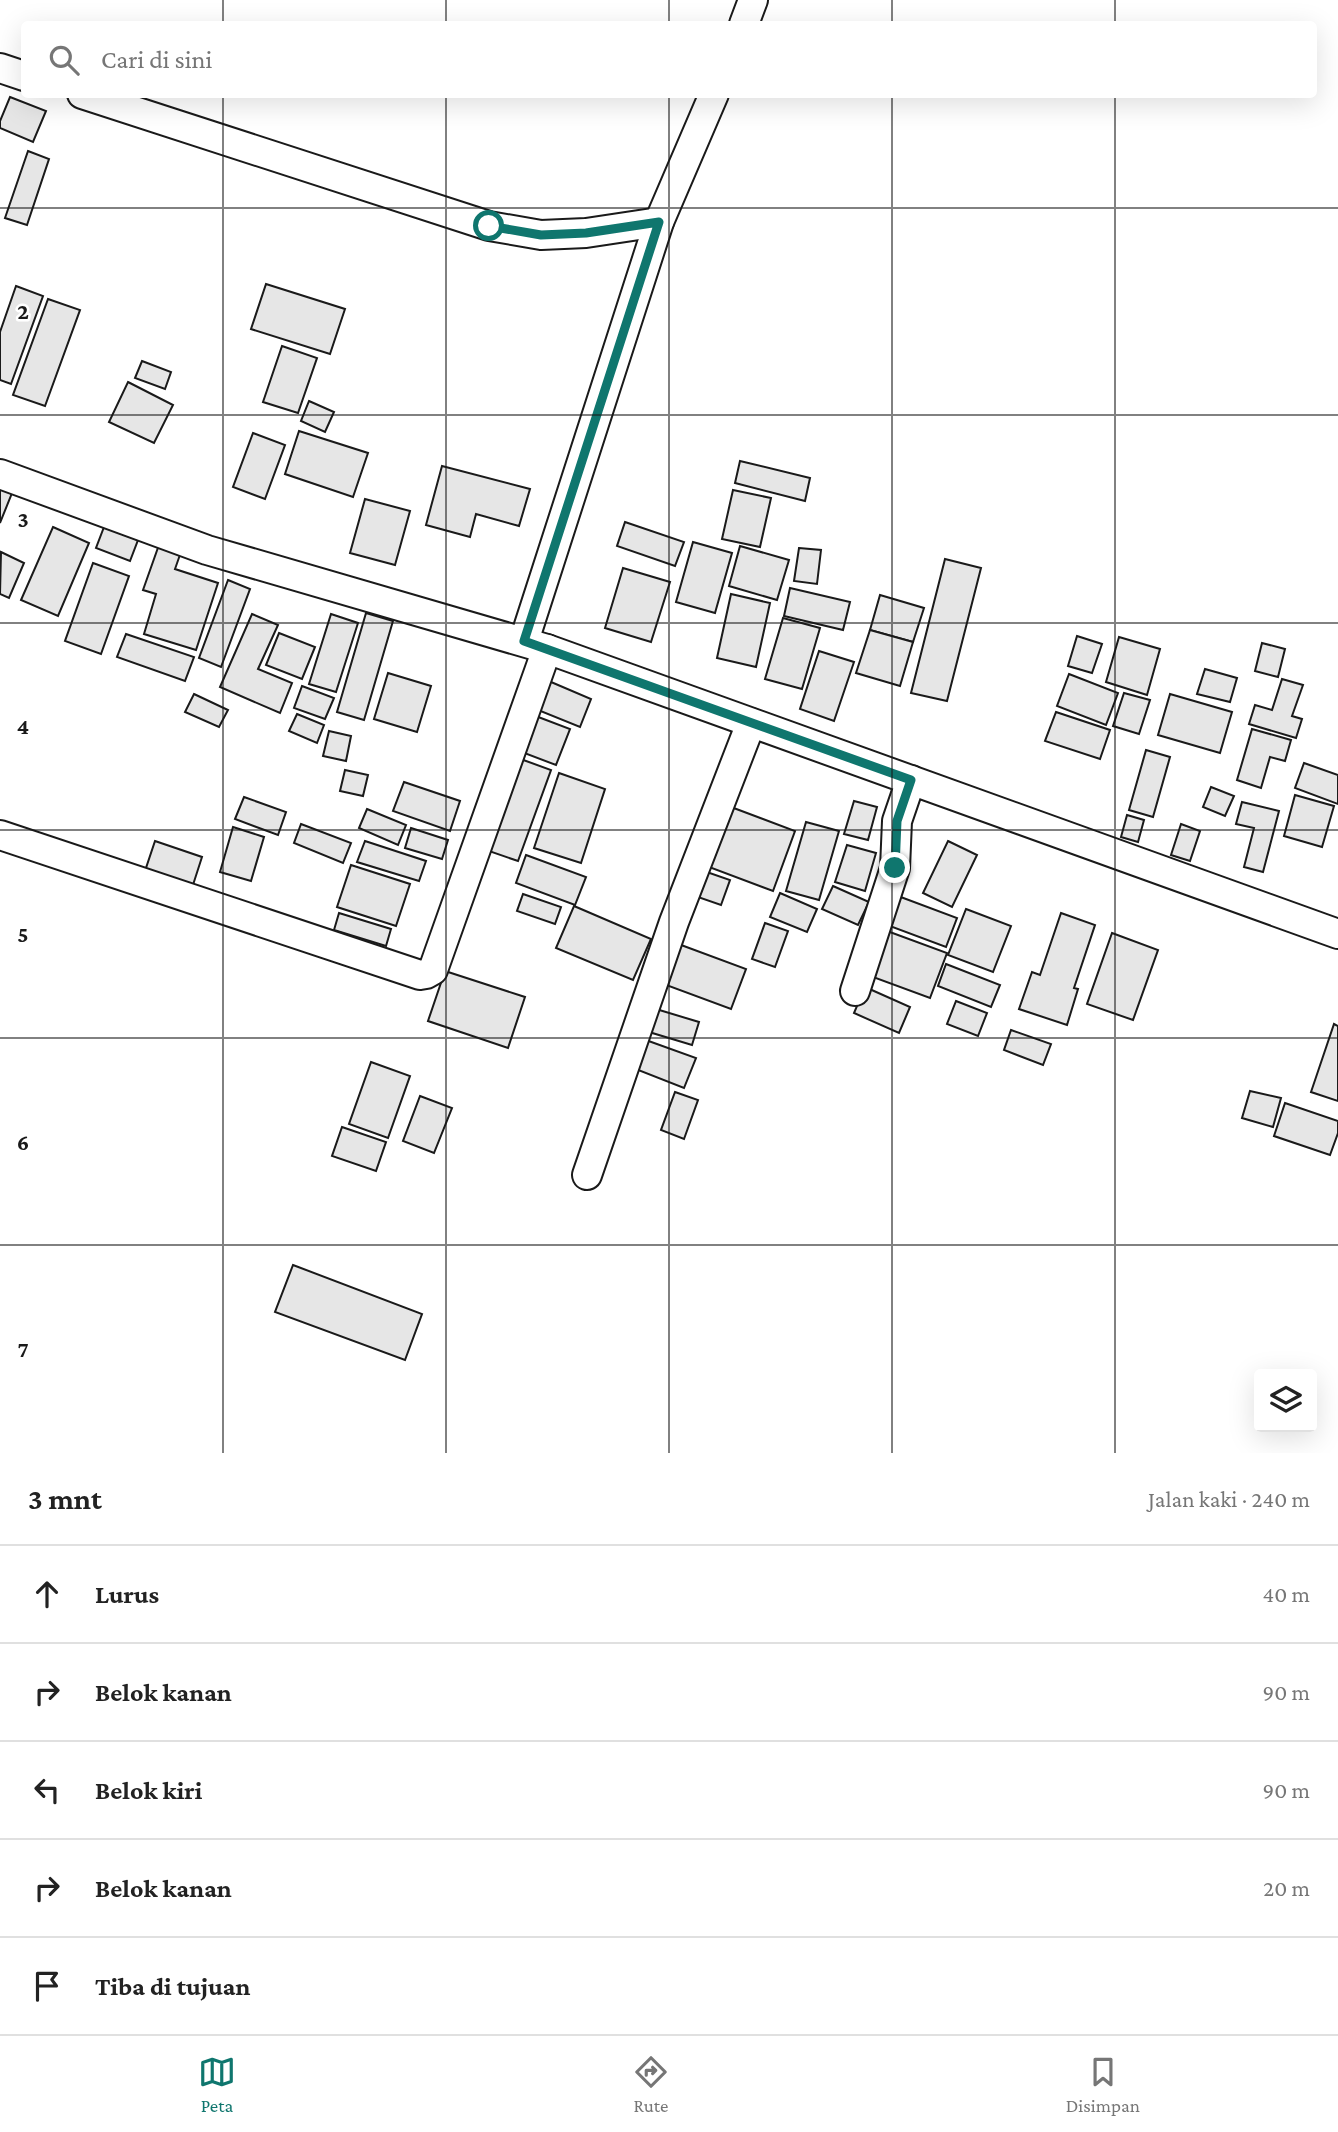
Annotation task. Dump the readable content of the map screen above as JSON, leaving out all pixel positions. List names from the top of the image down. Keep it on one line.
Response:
{"page":{"search":"Cari di sini","heading":["3 mnt","Jalan kaki · 240 m"],"list":[["Lurus","40 m"],["Belok kanan","90 m"],["Belok kiri","90 m"],["Belok kanan","20 m"],"Tiba di tujuan"],"nav":["Peta","Rute","Disimpan"]},"grid":{"rows":["2","3","4","5","6","7"]}}
